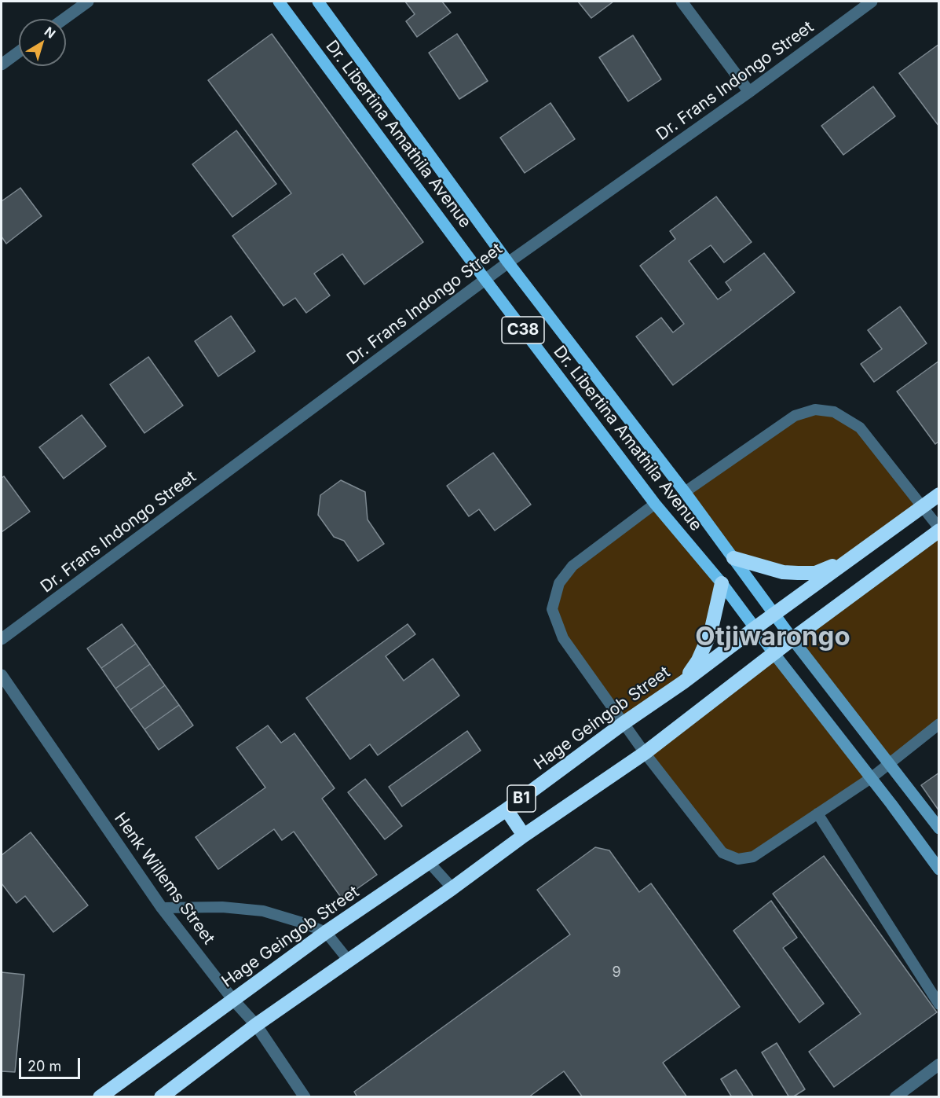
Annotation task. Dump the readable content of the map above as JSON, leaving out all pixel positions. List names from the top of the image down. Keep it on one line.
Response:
{"streets":{"highway":["Hage Geingob Street","B1"],"main road":["Dr. Libertina Amathila Avenue","C38"],"street":["Dr. Frans Indongo Street","Henk Willems Street"]},"crossings":[["Dr. Frans Indongo Street","Dr. Libertina Amathila Avenue"],["Dr. Libertina Amathila Avenue","Hage Geingob Street"],["Dr. Libertina Amathila Avenue","B1"],["Hage Geingob Street","Henk Willems Street"],["B1","Henk Willems Street"]],"districts":["Otjiwarongo"],"house_numbers":["9"],"scale_bar":"20 m","north":"top right"}
